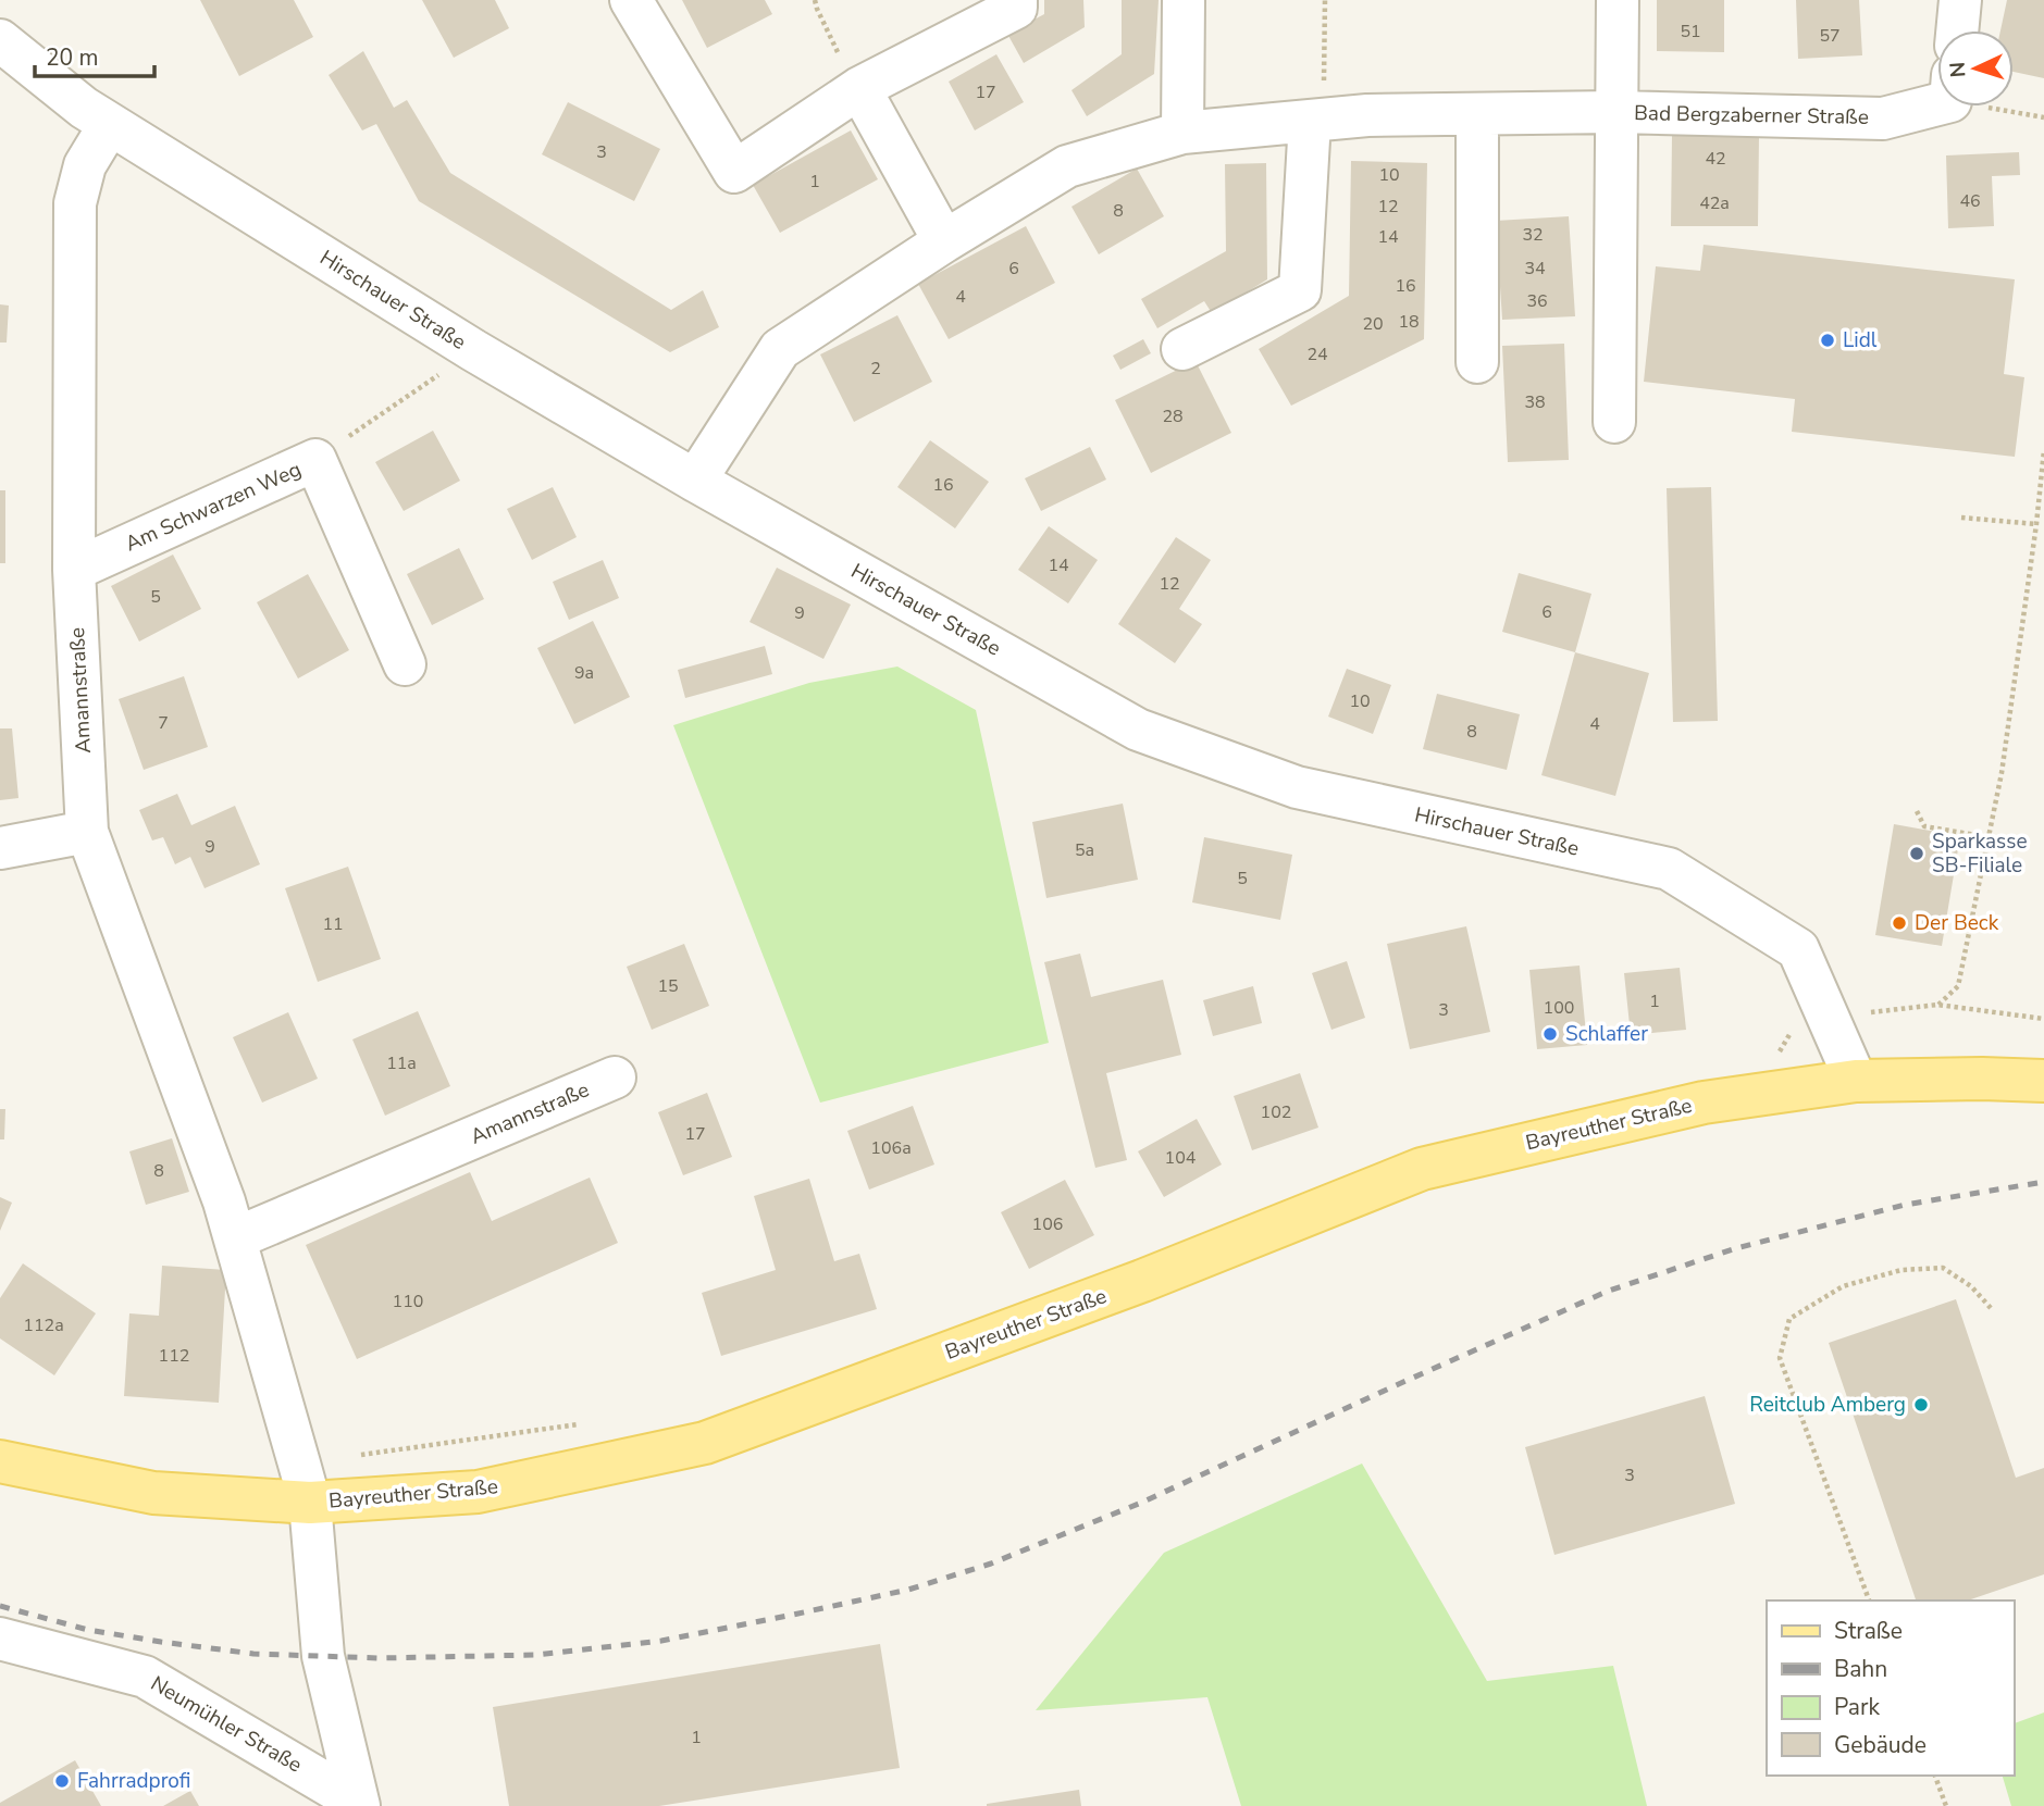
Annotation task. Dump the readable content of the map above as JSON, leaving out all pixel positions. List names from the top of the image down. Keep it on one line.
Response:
{"streets":{"main road":["Bayreuther Straße"],"street":["Bad Bergzaberner Straße","Hirschauer Straße","Am Schwarzen Weg","Amannstraße","Neumühler Straße"]},"crossings":[["Bad Bergzaberner Straße","Hirschauer Straße"],["Hirschauer Straße","Amannstraße"],["Hirschauer Straße","Bayreuther Straße"],["Am Schwarzen Weg","Amannstraße"],["Amannstraße","Bayreuther Straße"],["Amannstraße","Neumühler Straße"],["Bayreuther Straße","Neumühler Straße"]],"places":["Lidl","Sparkasse SB-Filiale","Der Beck","Schlaffer","Reitclub Amberg","Fahrradprofi"],"house_numbers":["51","57","17","3","42","10","1","46","42a","12","8","32","14","6","34","16","4","36","18","20","24","2","38","28","16","14","12","5","6","9","9a","10","7","4","8","9","5a","5","11","15","1","100","3","11a","102","17","106a","104","8","106","110","112a","112","3","1"],"legend":["Straße","Bahn","Park","Gebäude"],"scale_bar":"20 m","north":"left"}
